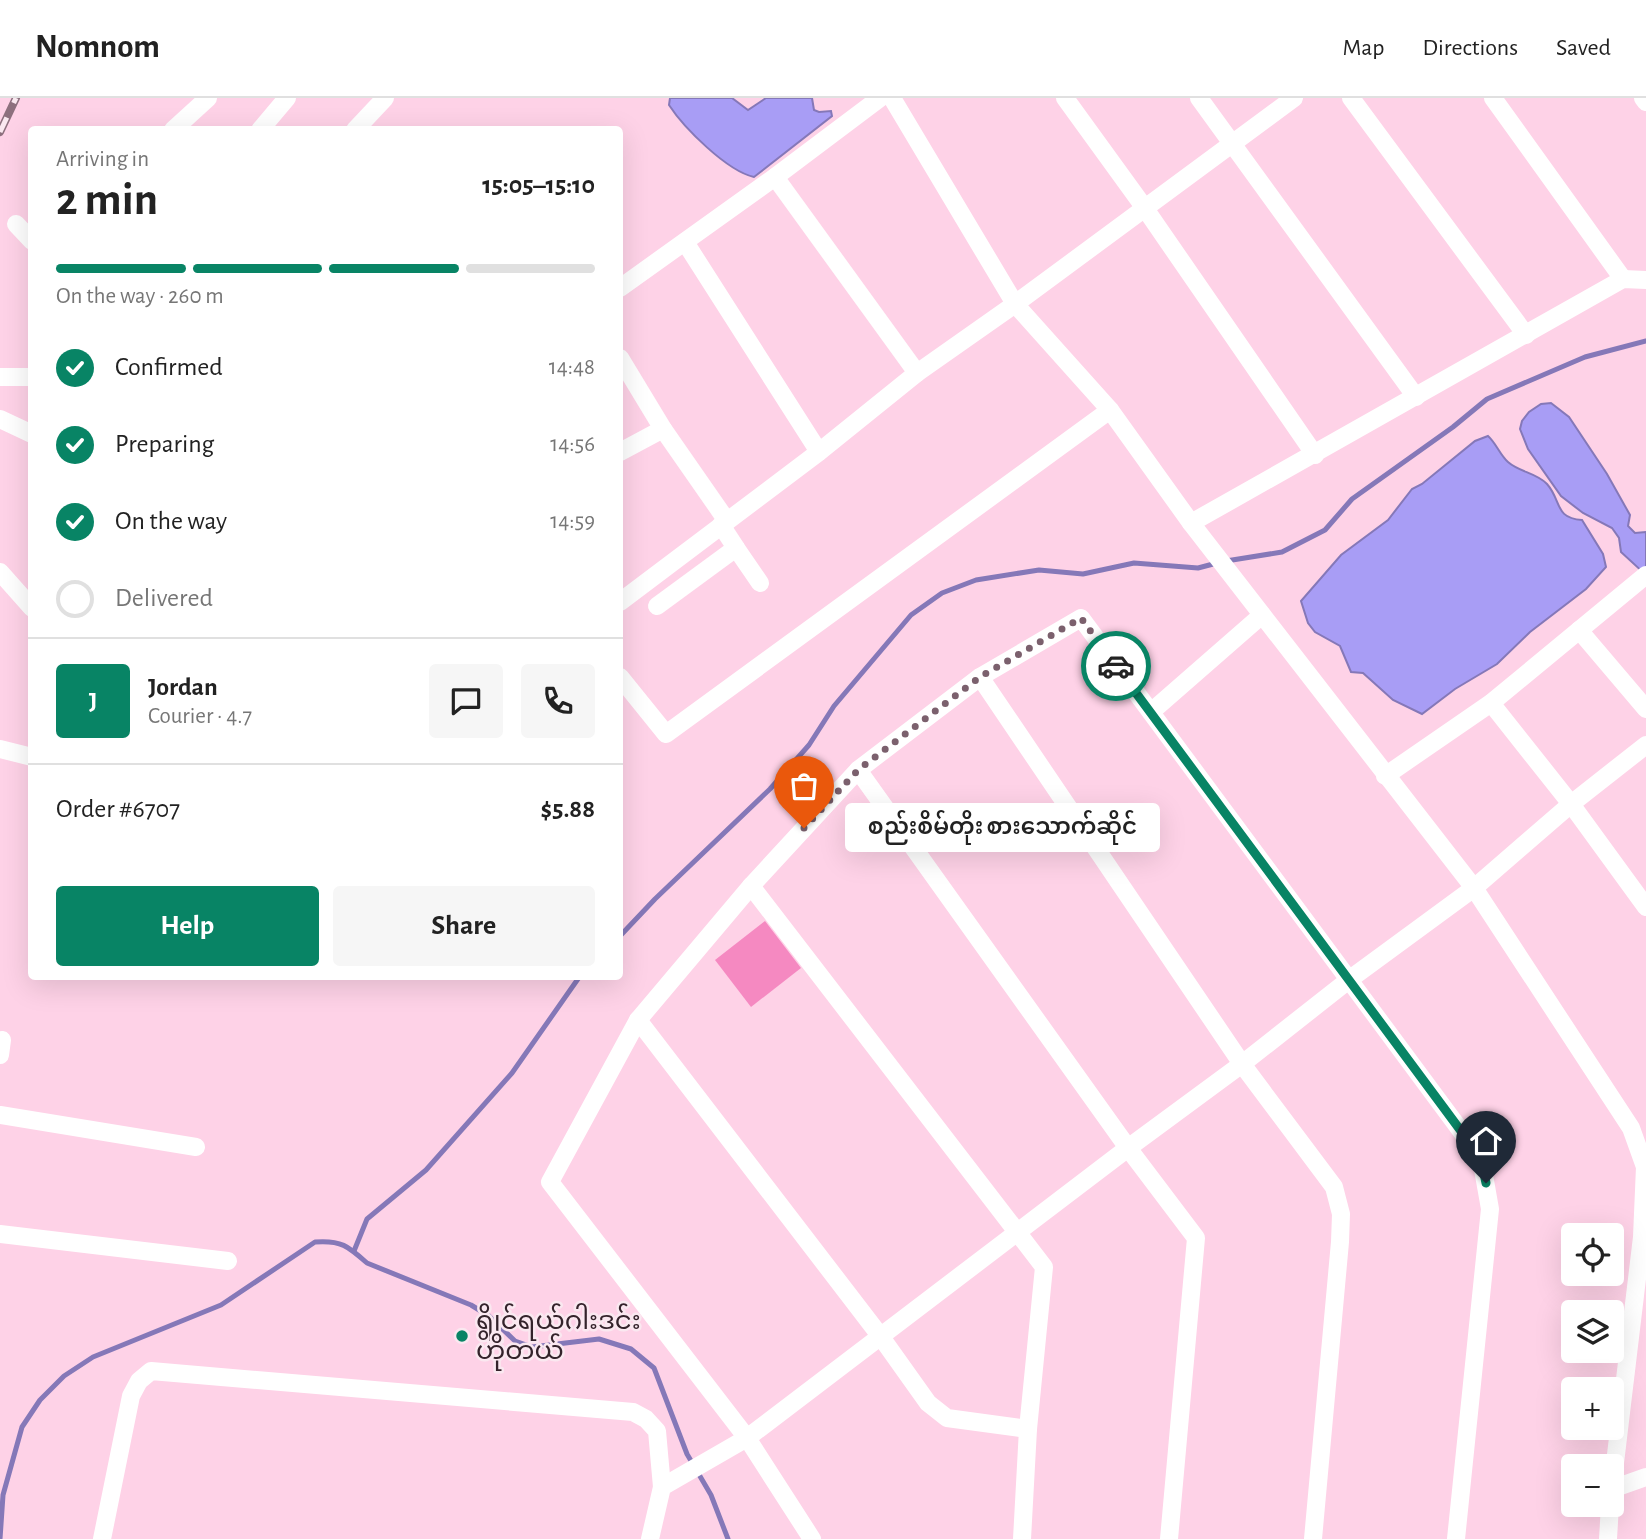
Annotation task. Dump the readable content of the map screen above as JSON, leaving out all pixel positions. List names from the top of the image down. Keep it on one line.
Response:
{"places":["စည်းစိမ်တိုး စားသောက်ဆိုင်","ရွိုင်ရယ်ဂါးဒင်း ဟိုတယ်"],"page":{"header":"Nomnom","nav":["Map","Directions","Saved"],"heading":["2 min","Arriving in","15:05–15:10"],"panel":["Jordan","Courier · 4.7","Order #6707","$5.88"],"bar":"On the way · 260 m","list":[["Confirmed","14:48"],["Preparing","14:56"],["On the way","14:59"],"Delivered"],"round":"J","bubble":"စည်းစိမ်တိုး စားသောက်ဆိုင်","buttons":["Help","Share"],"map_buttons":["+","−"]}}
